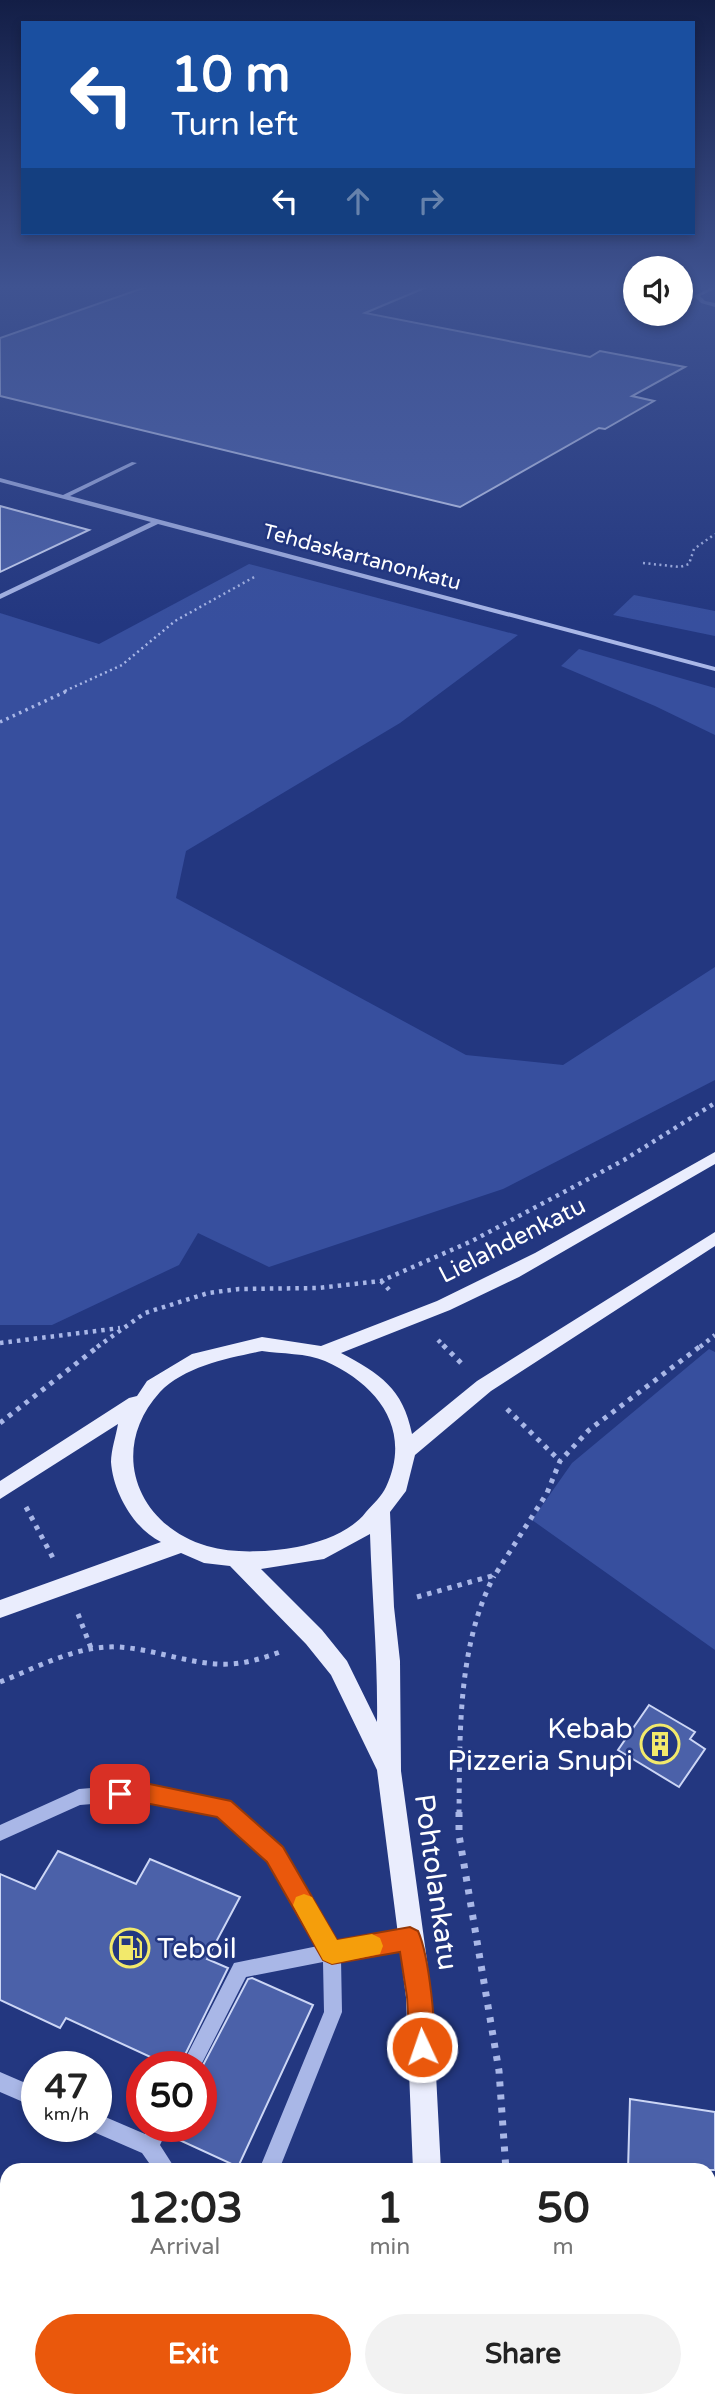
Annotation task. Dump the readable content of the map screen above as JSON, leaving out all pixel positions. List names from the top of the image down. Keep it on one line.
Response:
{"streets":{"main road":["Lielahdenkatu","Pohtolankatu"],"street":["Tehdaskartanonkatu"]},"places":{"building":["Kebab Pizzeria Snupi"],"fuel station":["Teboil"]},"page":{"turn":["10 m","Turn left"],"speed":"47 km/h","limit":"50","eta":["12:03","Arrival","1","min","50","m"],"buttons":["Exit","Share"]}}
